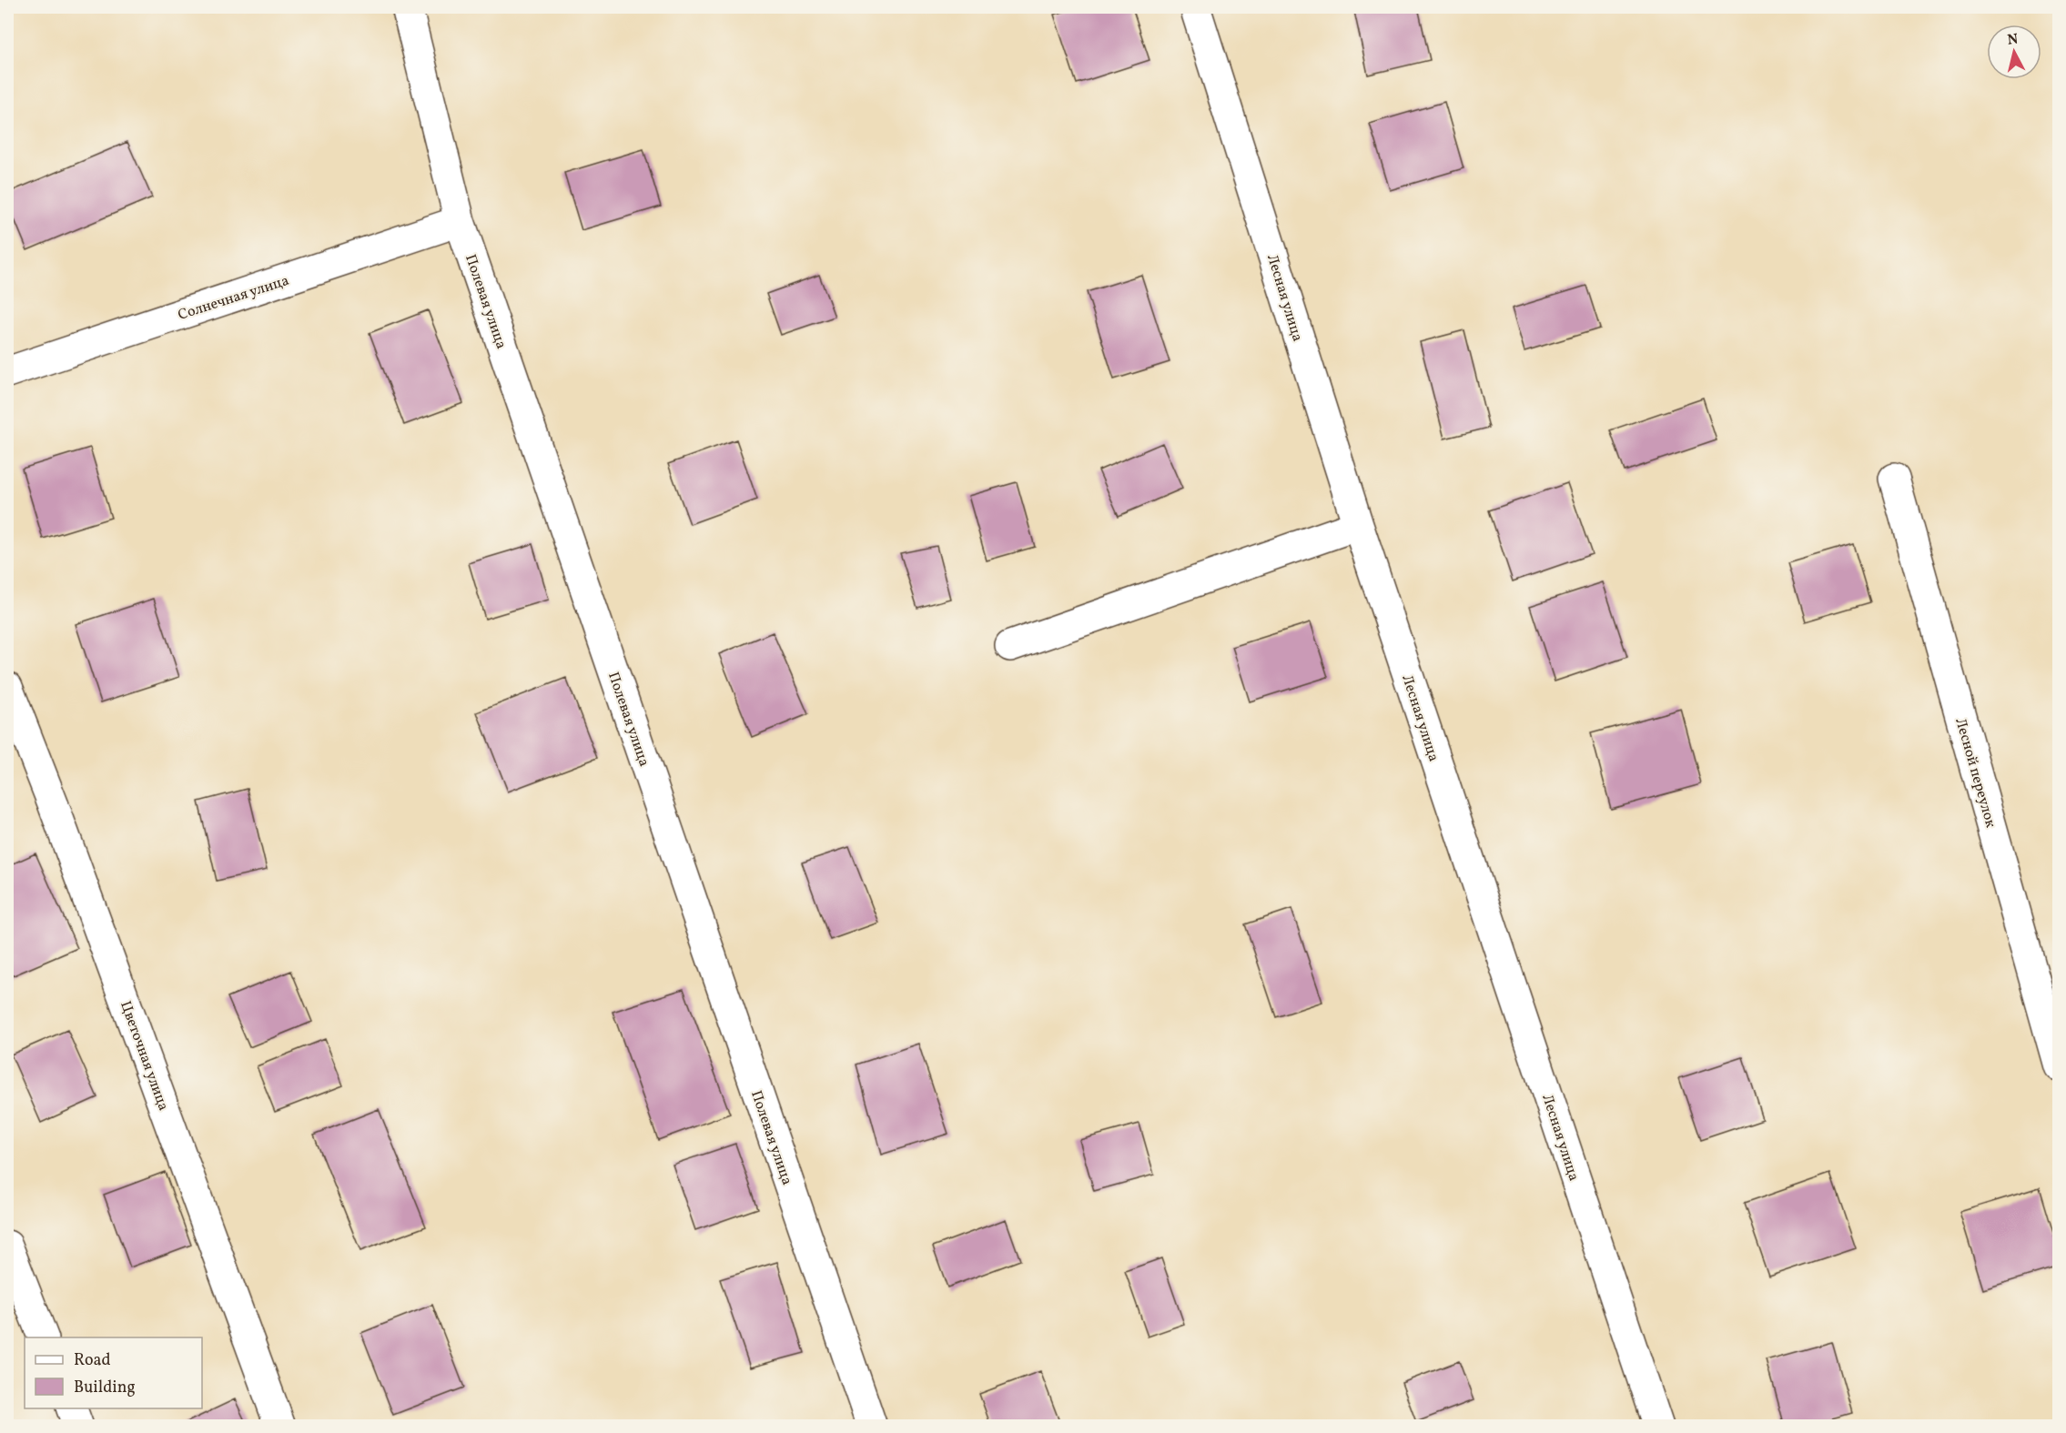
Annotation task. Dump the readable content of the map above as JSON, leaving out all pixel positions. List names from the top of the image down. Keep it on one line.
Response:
{"streets":{"street":["Солнечная улица","Лесная улица","Полевая улица","Лесной переулок","Цветочная улица"]},"crossings":[["Солнечная улица","Полевая улица"]],"legend":["Road","Building"],"north":"top"}
